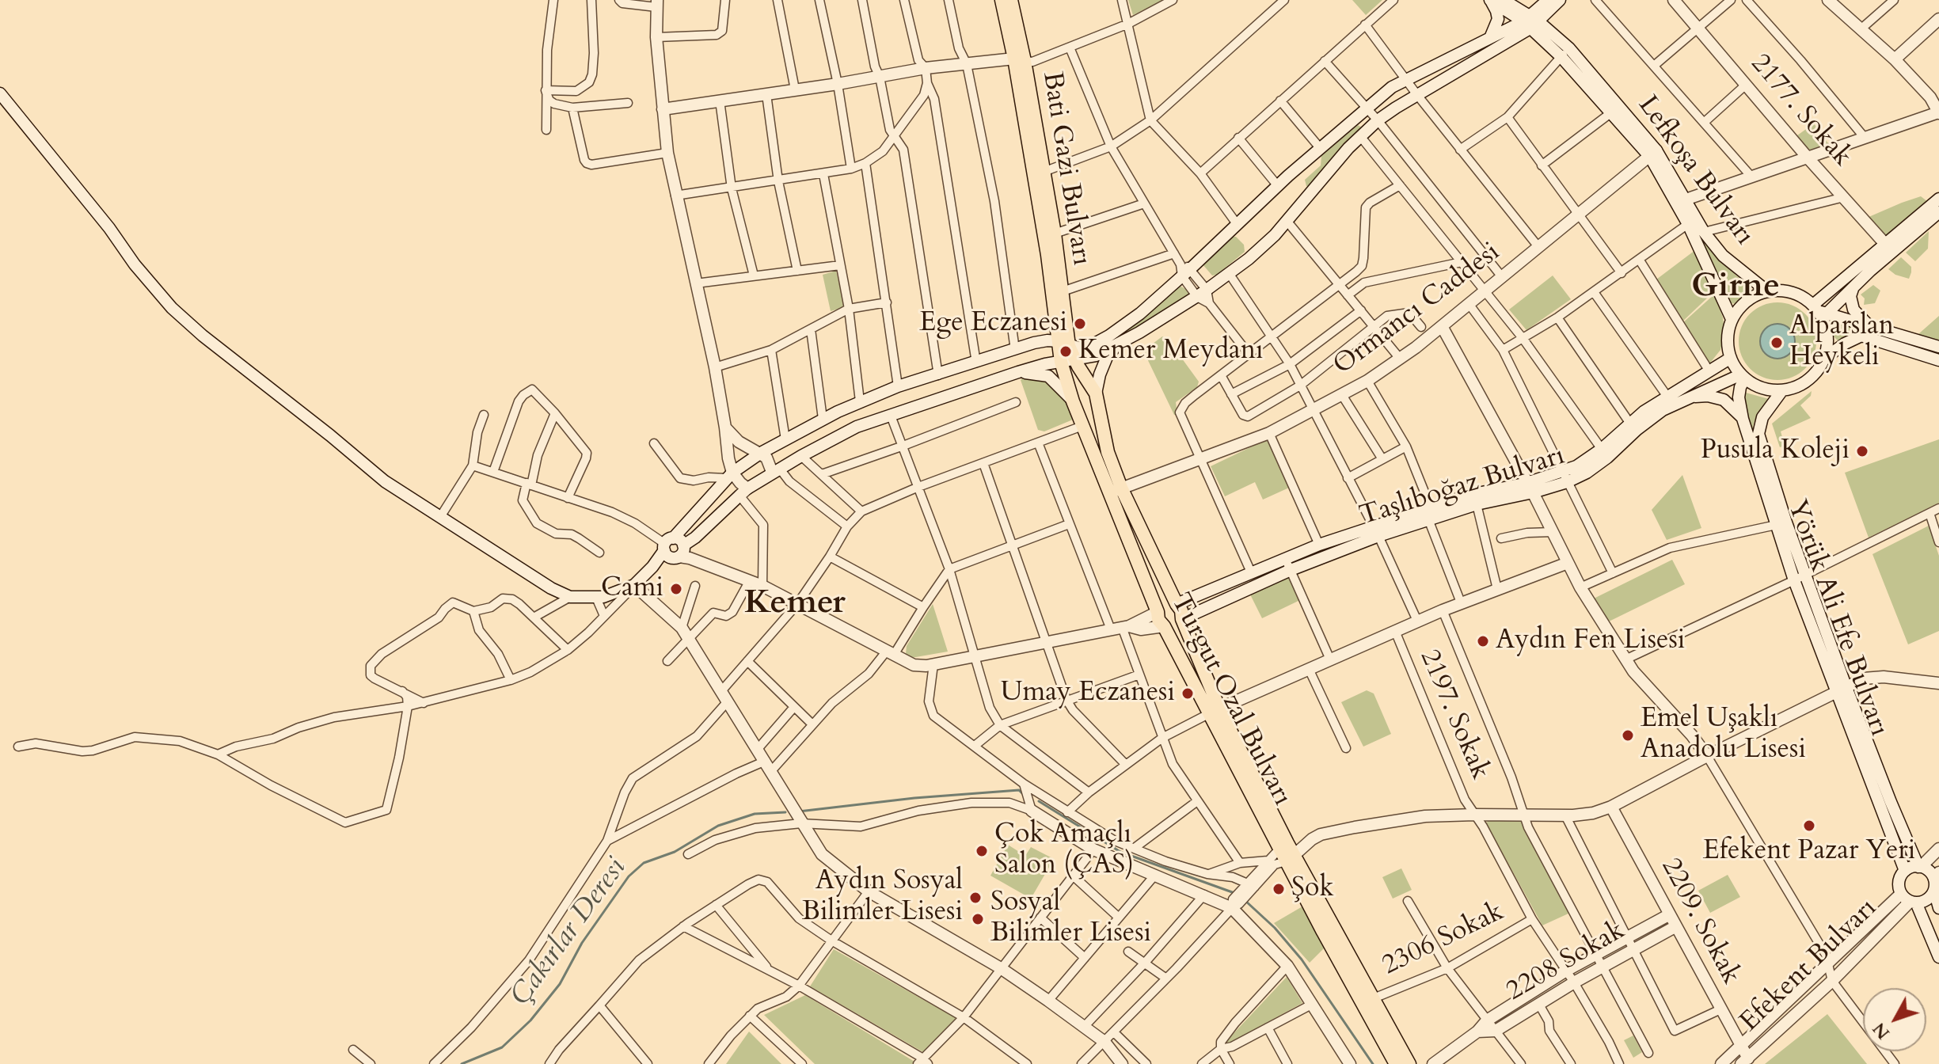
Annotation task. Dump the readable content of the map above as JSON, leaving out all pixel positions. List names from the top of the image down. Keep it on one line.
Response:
{"streets":{"main road":["Bati Gazi Bulvarı","Turgut Ozal Bulvarı"],"street":["2177. Sokak","Lefkoşa Bulvarı","Ormancı Caddesi","Taşlıboğaz Bulvarı","Yörük Ali Efe Bulvarı","2197. Sokak","2209. Sokak","2306 Sokak","2208 Sokak","Efekent Bulvarı"]},"crossings":[["Bati Gazi Bulvarı","Turgut Ozal Bulvarı"],["Lefkoşa Bulvarı","Ormancı Caddesi"],["Lefkoşa Bulvarı","Taşlıboğaz Bulvarı"],["Lefkoşa Bulvarı","Yörük Ali Efe Bulvarı"],["Ormancı Caddesi","Turgut Ozal Bulvarı"],["Taşlıboğaz Bulvarı","Yörük Ali Efe Bulvarı"],["Taşlıboğaz Bulvarı","Turgut Ozal Bulvarı"],["Yörük Ali Efe Bulvarı","Efekent Bulvarı"],["Turgut Ozal Bulvarı","2306 Sokak"],["2197. Sokak","2306 Sokak"],["2197. Sokak","2208 Sokak"],["2209. Sokak","2208 Sokak"],["2209. Sokak","Efekent Bulvarı"]],"districts":["Girne","Kemer"],"water":["Çakırlar Deresi"],"places":["Ege Eczanesi","Alparslan Heykeli","Kemer Meydanı","Pusula Koleji","Cami","Aydın Fen Lisesi","Umay Eczanesi","Emel Uşaklı Anadolu Lisesi","Efekent Pazar Yeri","Çok Amaçlı Salon (ÇAS)","Şok","Aydın Sosyal Bilimler Lisesi","Sosyal Bilimler Lisesi"],"north":"bottom left"}
